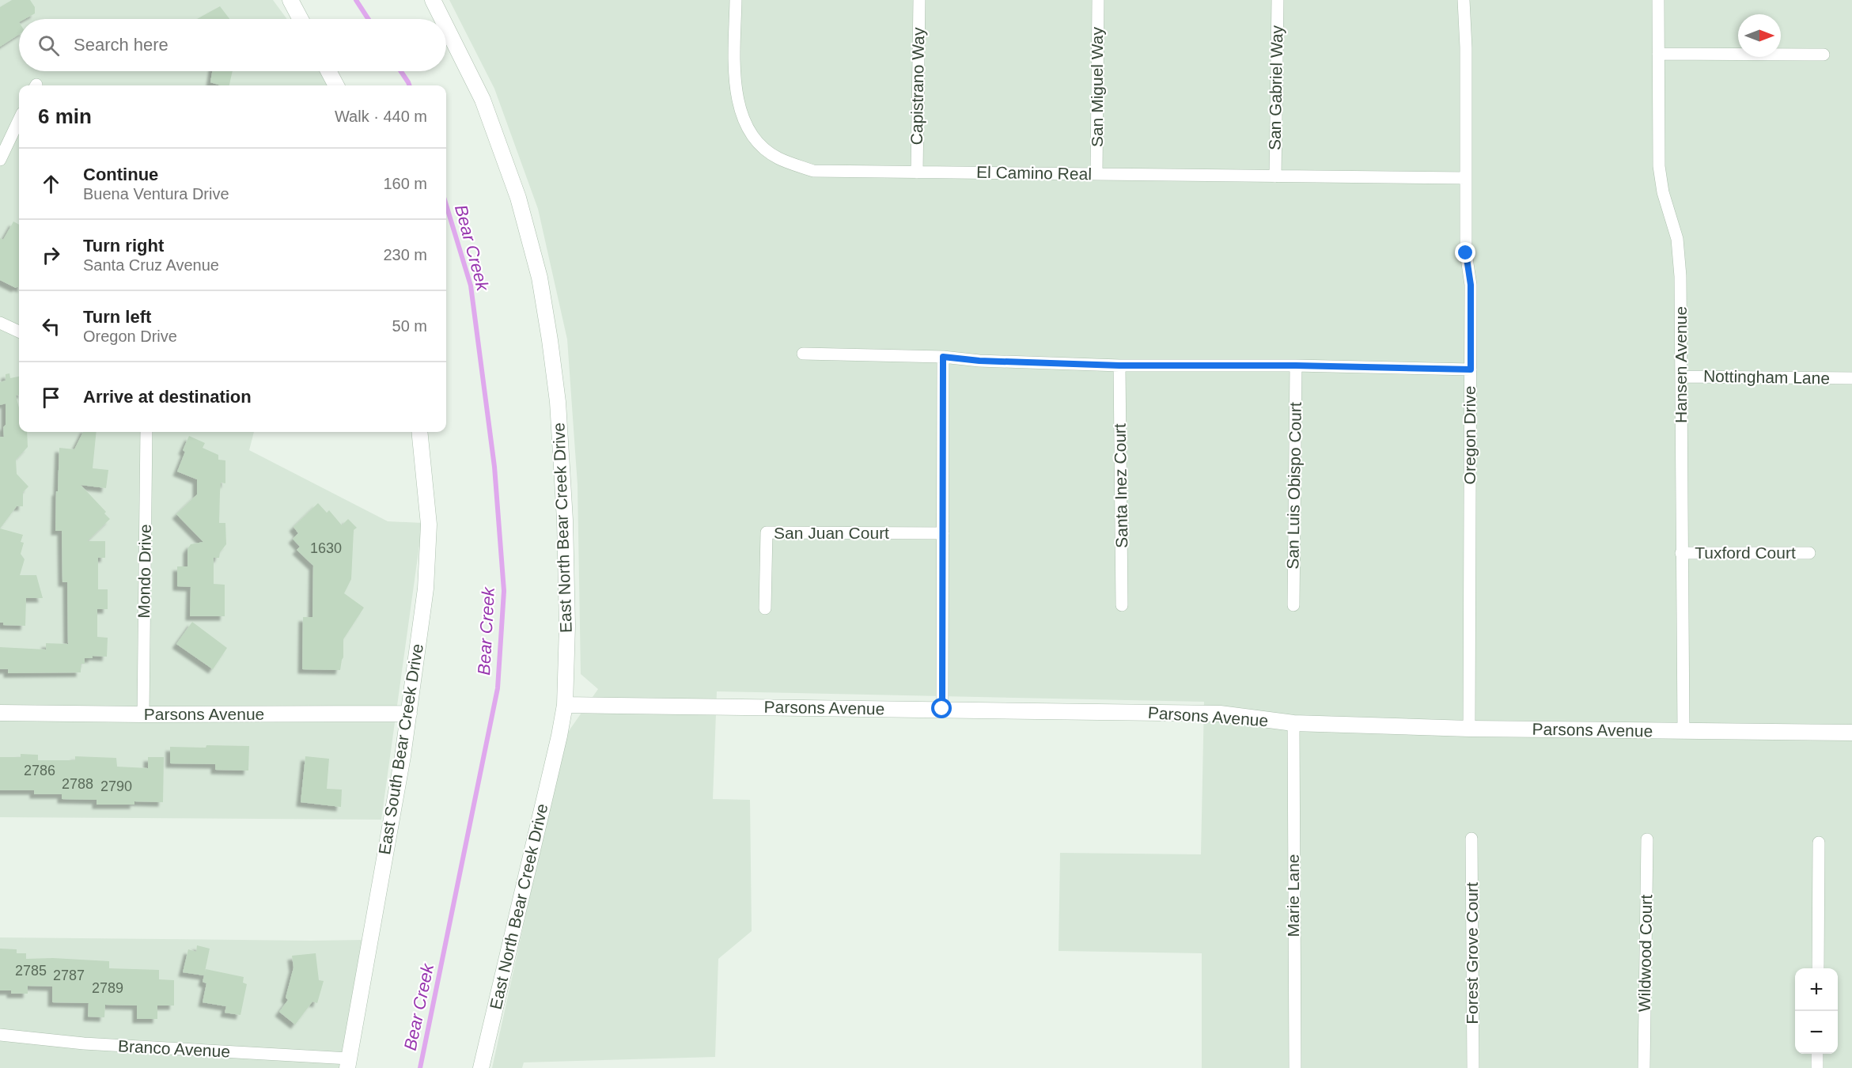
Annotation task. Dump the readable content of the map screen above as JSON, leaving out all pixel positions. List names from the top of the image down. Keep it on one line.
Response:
{"streets":{"street":["Capistrano Way","San Miguel Way","San Gabriel Way","El Camino Real","Hansen Avenue","Nottingham Lane","Oregon Drive","Santa Inez Court","San Luis Obispo Court","East North Bear Creek Drive","San Juan Court","Tuxford Court","Mondo Drive","Parsons Avenue","East South Bear Creek Drive","Marie Lane","Forest Grove Court","Wildwood Court","Branco Avenue"]},"crossings":[["Capistrano Way","El Camino Real"],["San Miguel Way","El Camino Real"],["San Gabriel Way","El Camino Real"],["El Camino Real","Oregon Drive"],["Hansen Avenue","Nottingham Lane"],["Hansen Avenue","Tuxford Court"],["Hansen Avenue","Parsons Avenue"],["Oregon Drive","Parsons Avenue"],["East North Bear Creek Drive","Parsons Avenue"],["Mondo Drive","Parsons Avenue"],["Parsons Avenue","East South Bear Creek Drive"],["Parsons Avenue","Marie Lane"],["East South Bear Creek Drive","Branco Avenue"]],"water":["Bear Creek"],"house_numbers":["1630","2786","2788","2790","2785","2787","2789"],"north":"right","page":{"search":"Search here","heading":["6 min","Walk · 440 m"],"list":[["Continue","Buena Ventura Drive","160 m"],["Turn right","Santa Cruz Avenue","230 m"],["Turn left","Oregon Drive","50 m"],"Arrive at destination"],"map_buttons":["+","−"]}}
